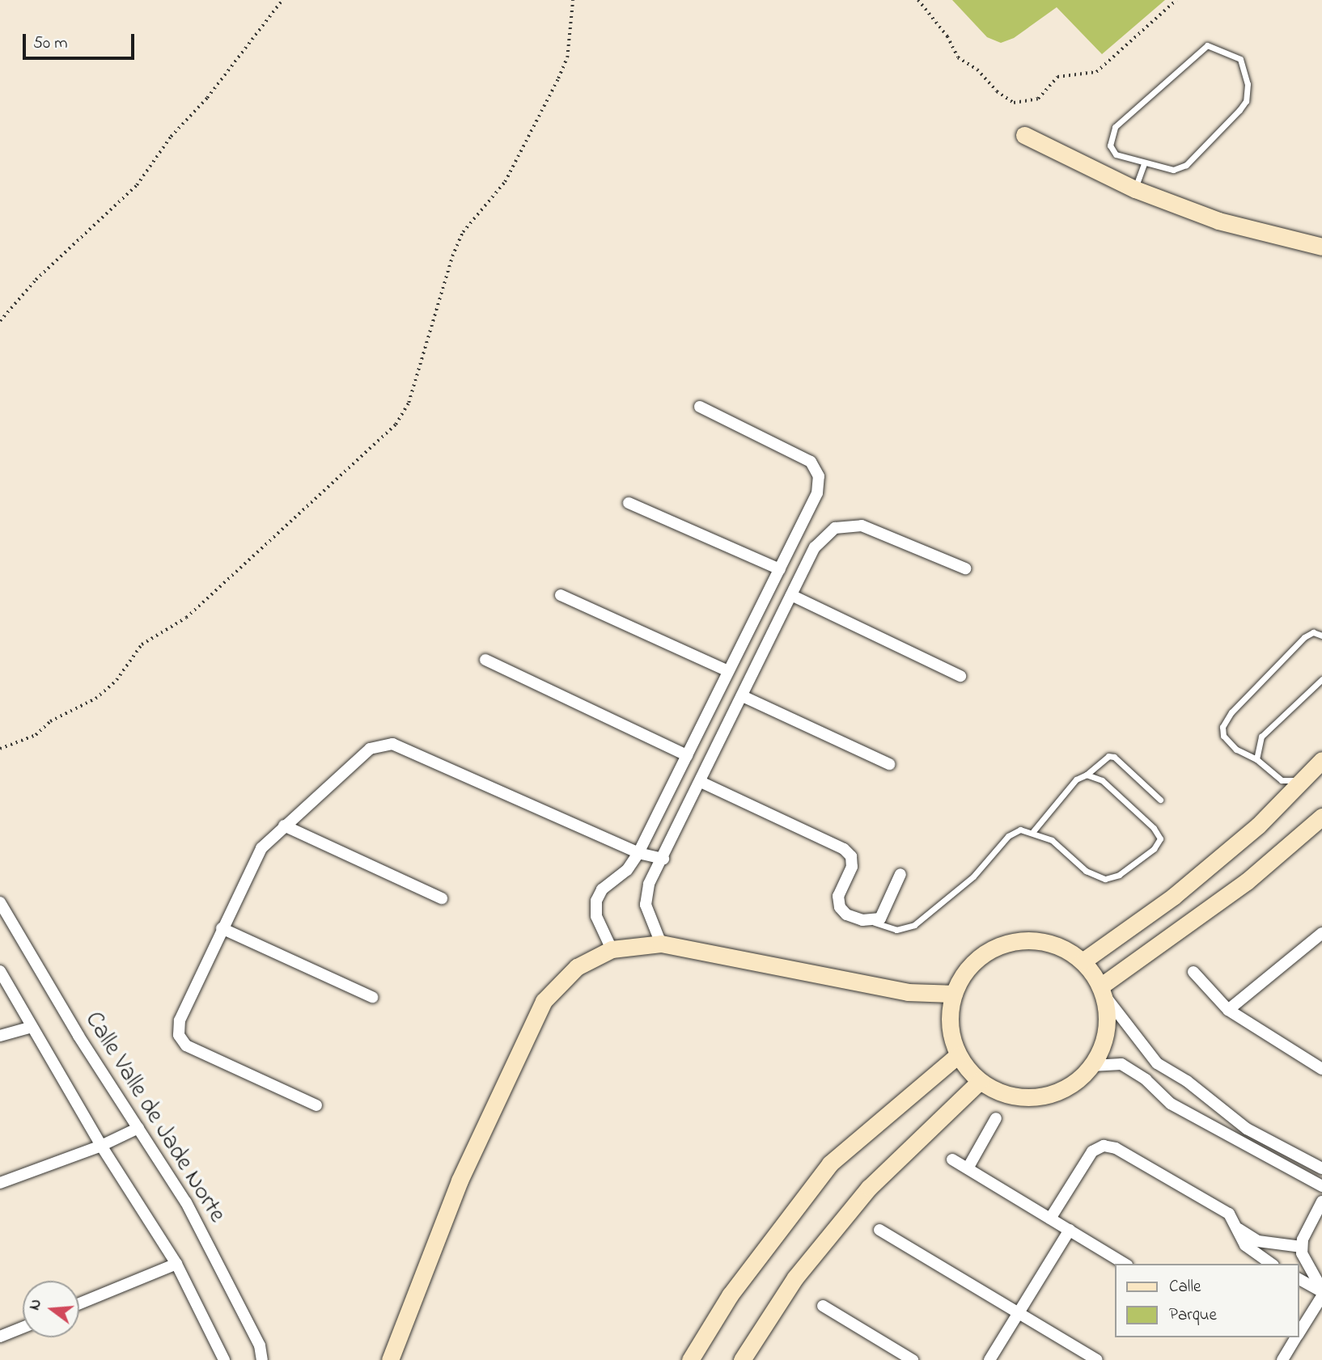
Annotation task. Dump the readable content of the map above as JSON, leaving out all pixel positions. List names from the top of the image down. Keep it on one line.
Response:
{"streets":{"street":["Calle Valle de Jade Norte"]},"legend":["Calle","Parque"],"scale_bar":"50 m","north":"left"}
